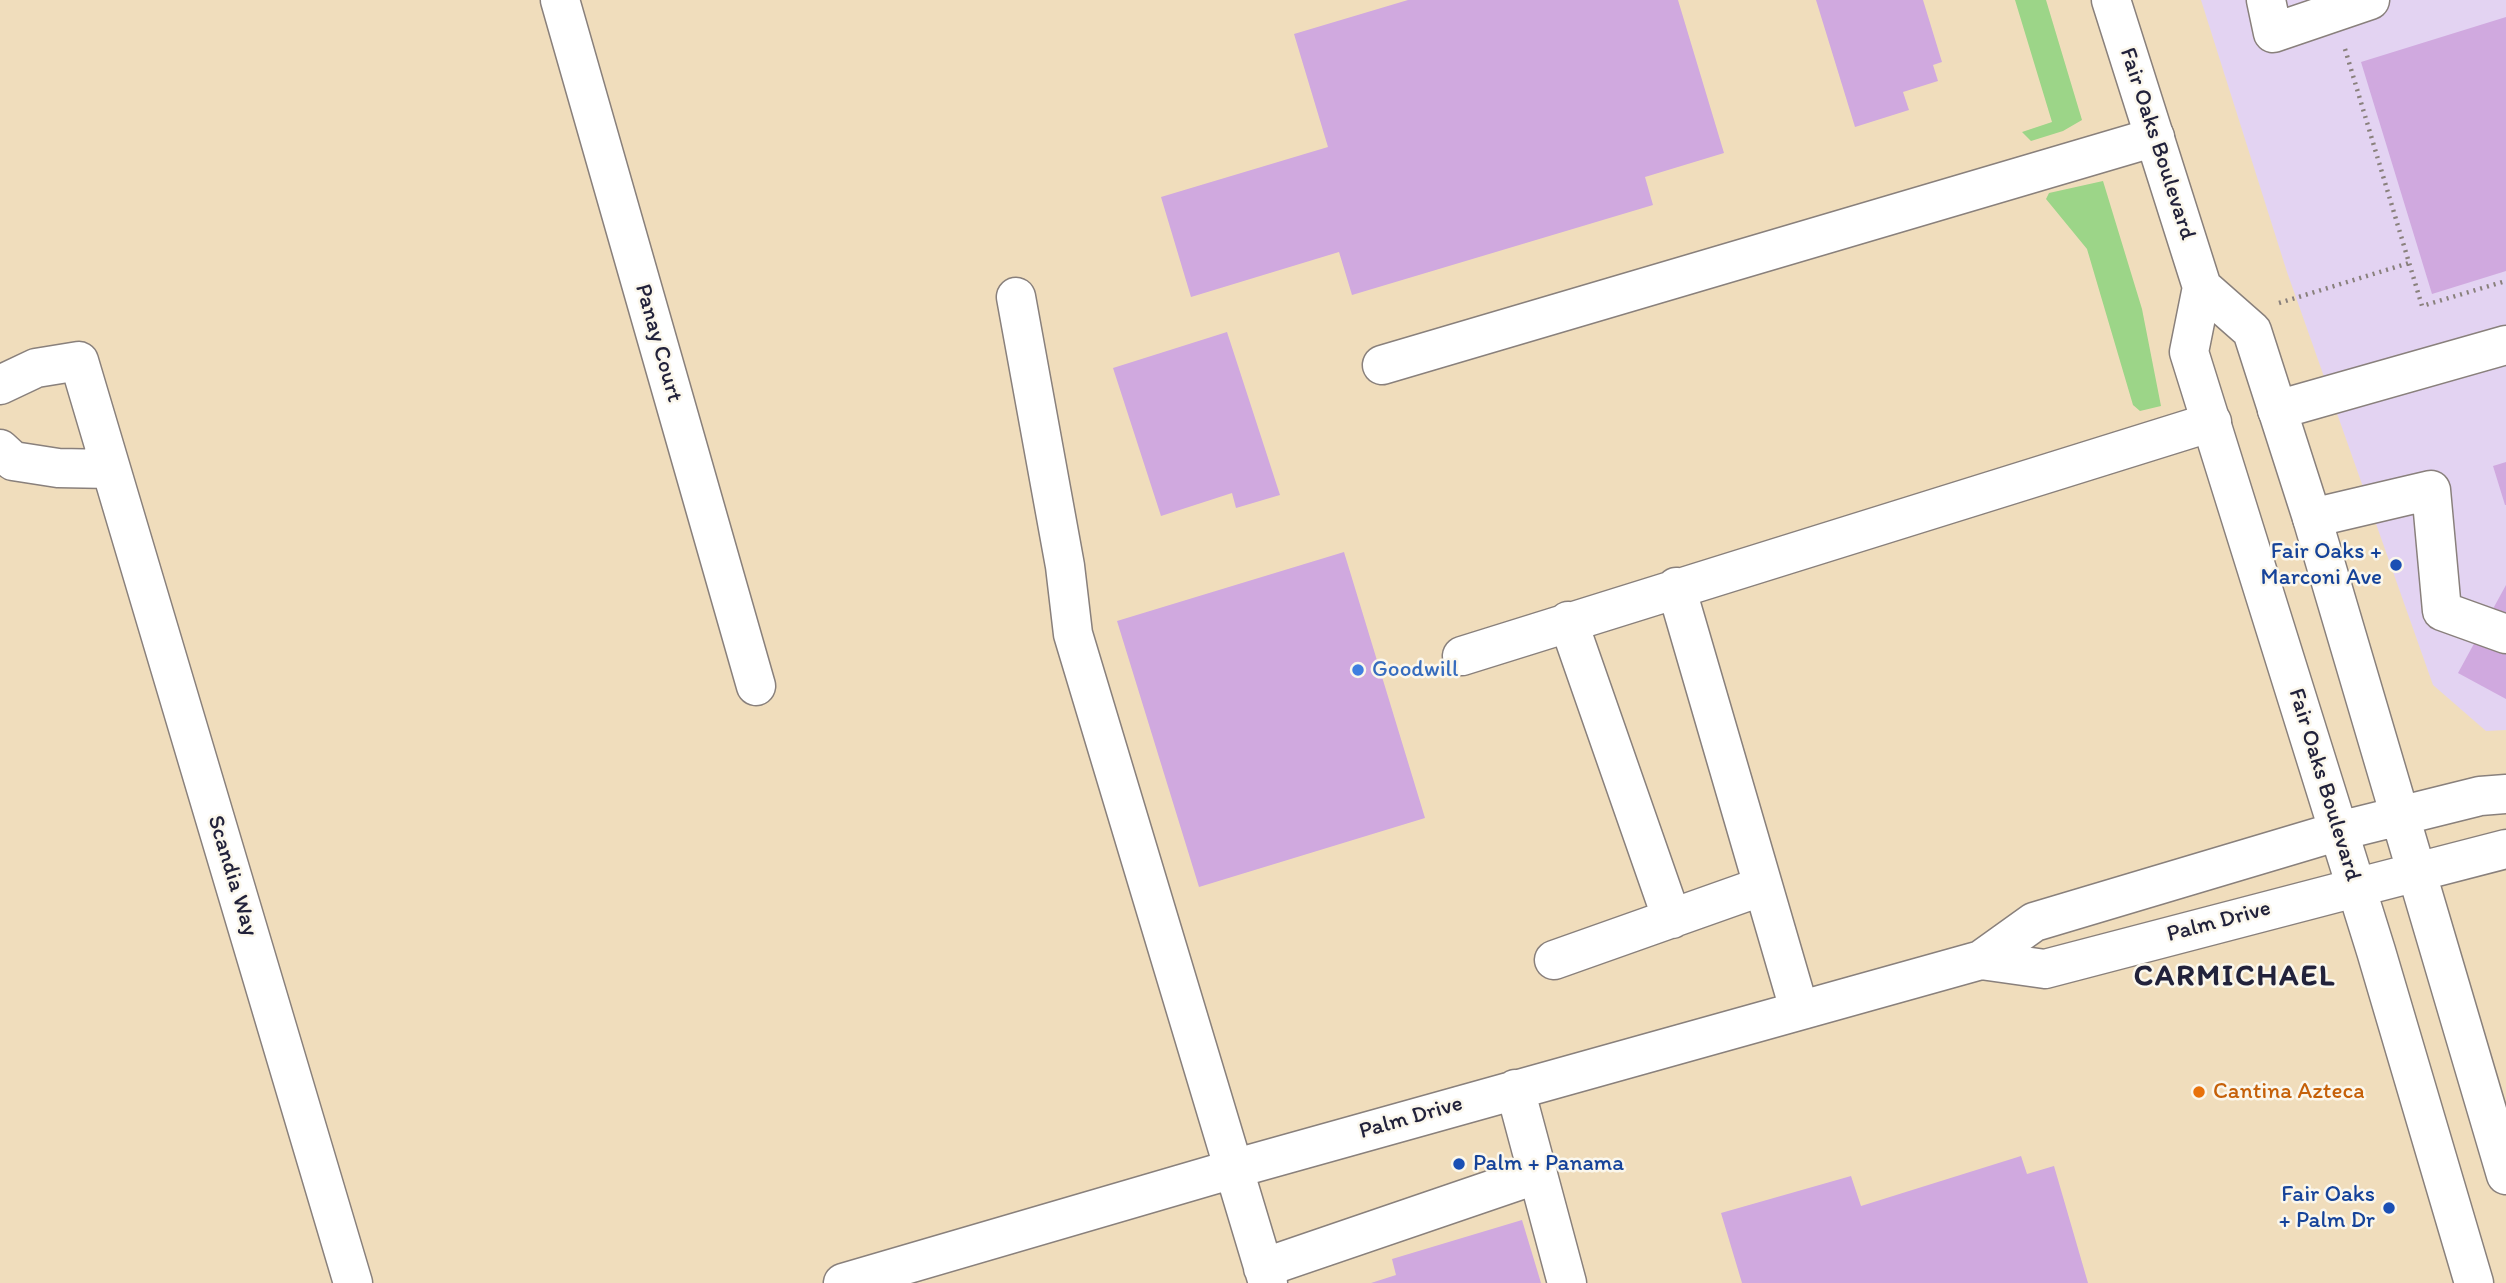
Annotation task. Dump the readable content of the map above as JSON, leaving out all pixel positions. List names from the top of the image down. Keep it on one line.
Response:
{"streets":{"street":["Fair Oaks Boulevard","Panay Court","Scandia Way","Palm Drive"]},"crossings":[["Fair Oaks Boulevard","Palm Drive"]],"districts":["CARMICHAEL"],"places":["Fair Oaks + Marconi Ave","Goodwill","Cantina Azteca","Palm + Panama","Fair Oaks + Palm Dr"]}
